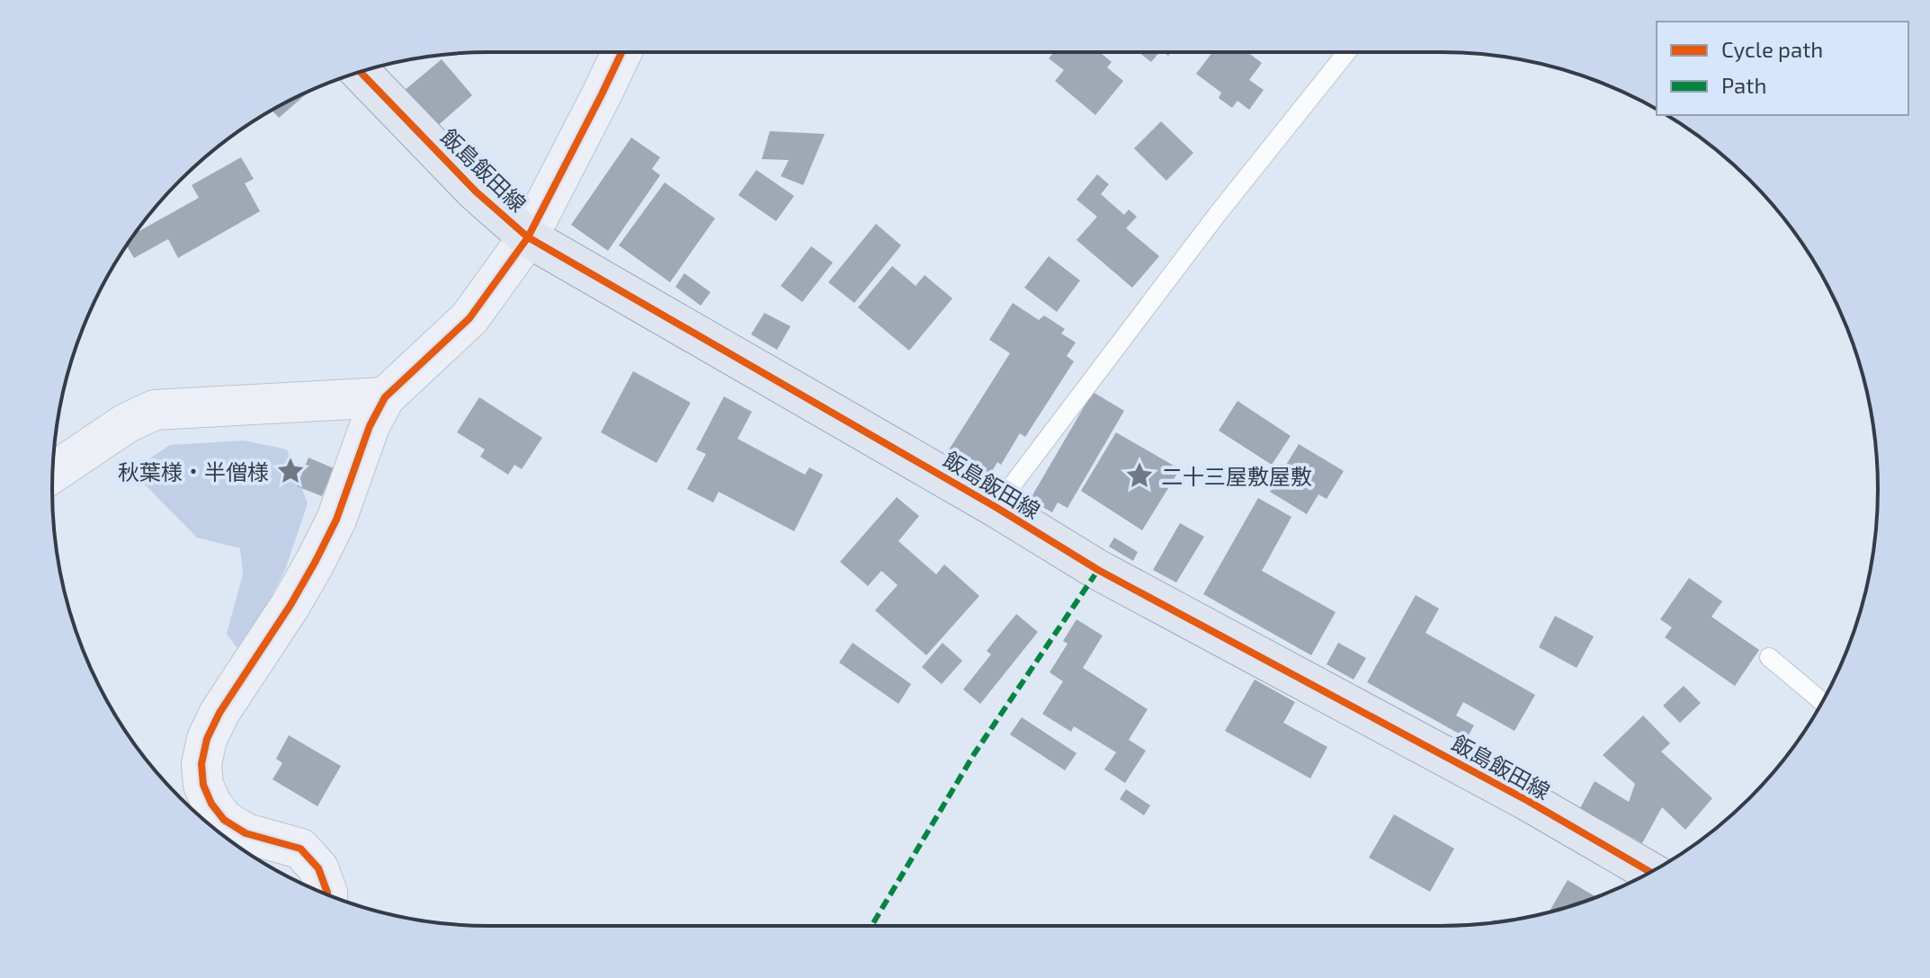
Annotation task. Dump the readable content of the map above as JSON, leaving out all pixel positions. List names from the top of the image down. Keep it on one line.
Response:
{"streets":{"main road":["飯島飯田線"]},"places":{"place":["秋葉様・半僧様","二十三屋敷屋敷"]},"legend":["Cycle path","Path"]}
